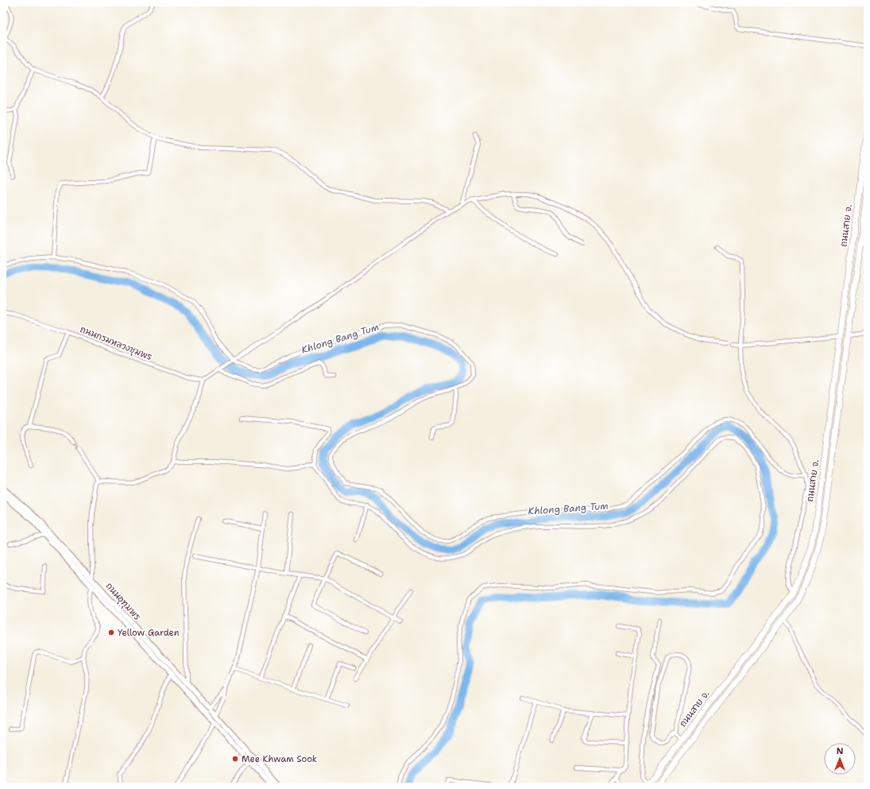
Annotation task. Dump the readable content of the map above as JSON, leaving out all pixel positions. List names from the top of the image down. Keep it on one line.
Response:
{"streets":{"main road":["ถนนสาย จ."],"street":["ถนนกรมหลวงชุมพร","ถนนอุทุมพร"]},"water":["Khlong Bang Tum"],"places":["Yellow Garden","Mee Khwam Sook"],"north":"top"}
